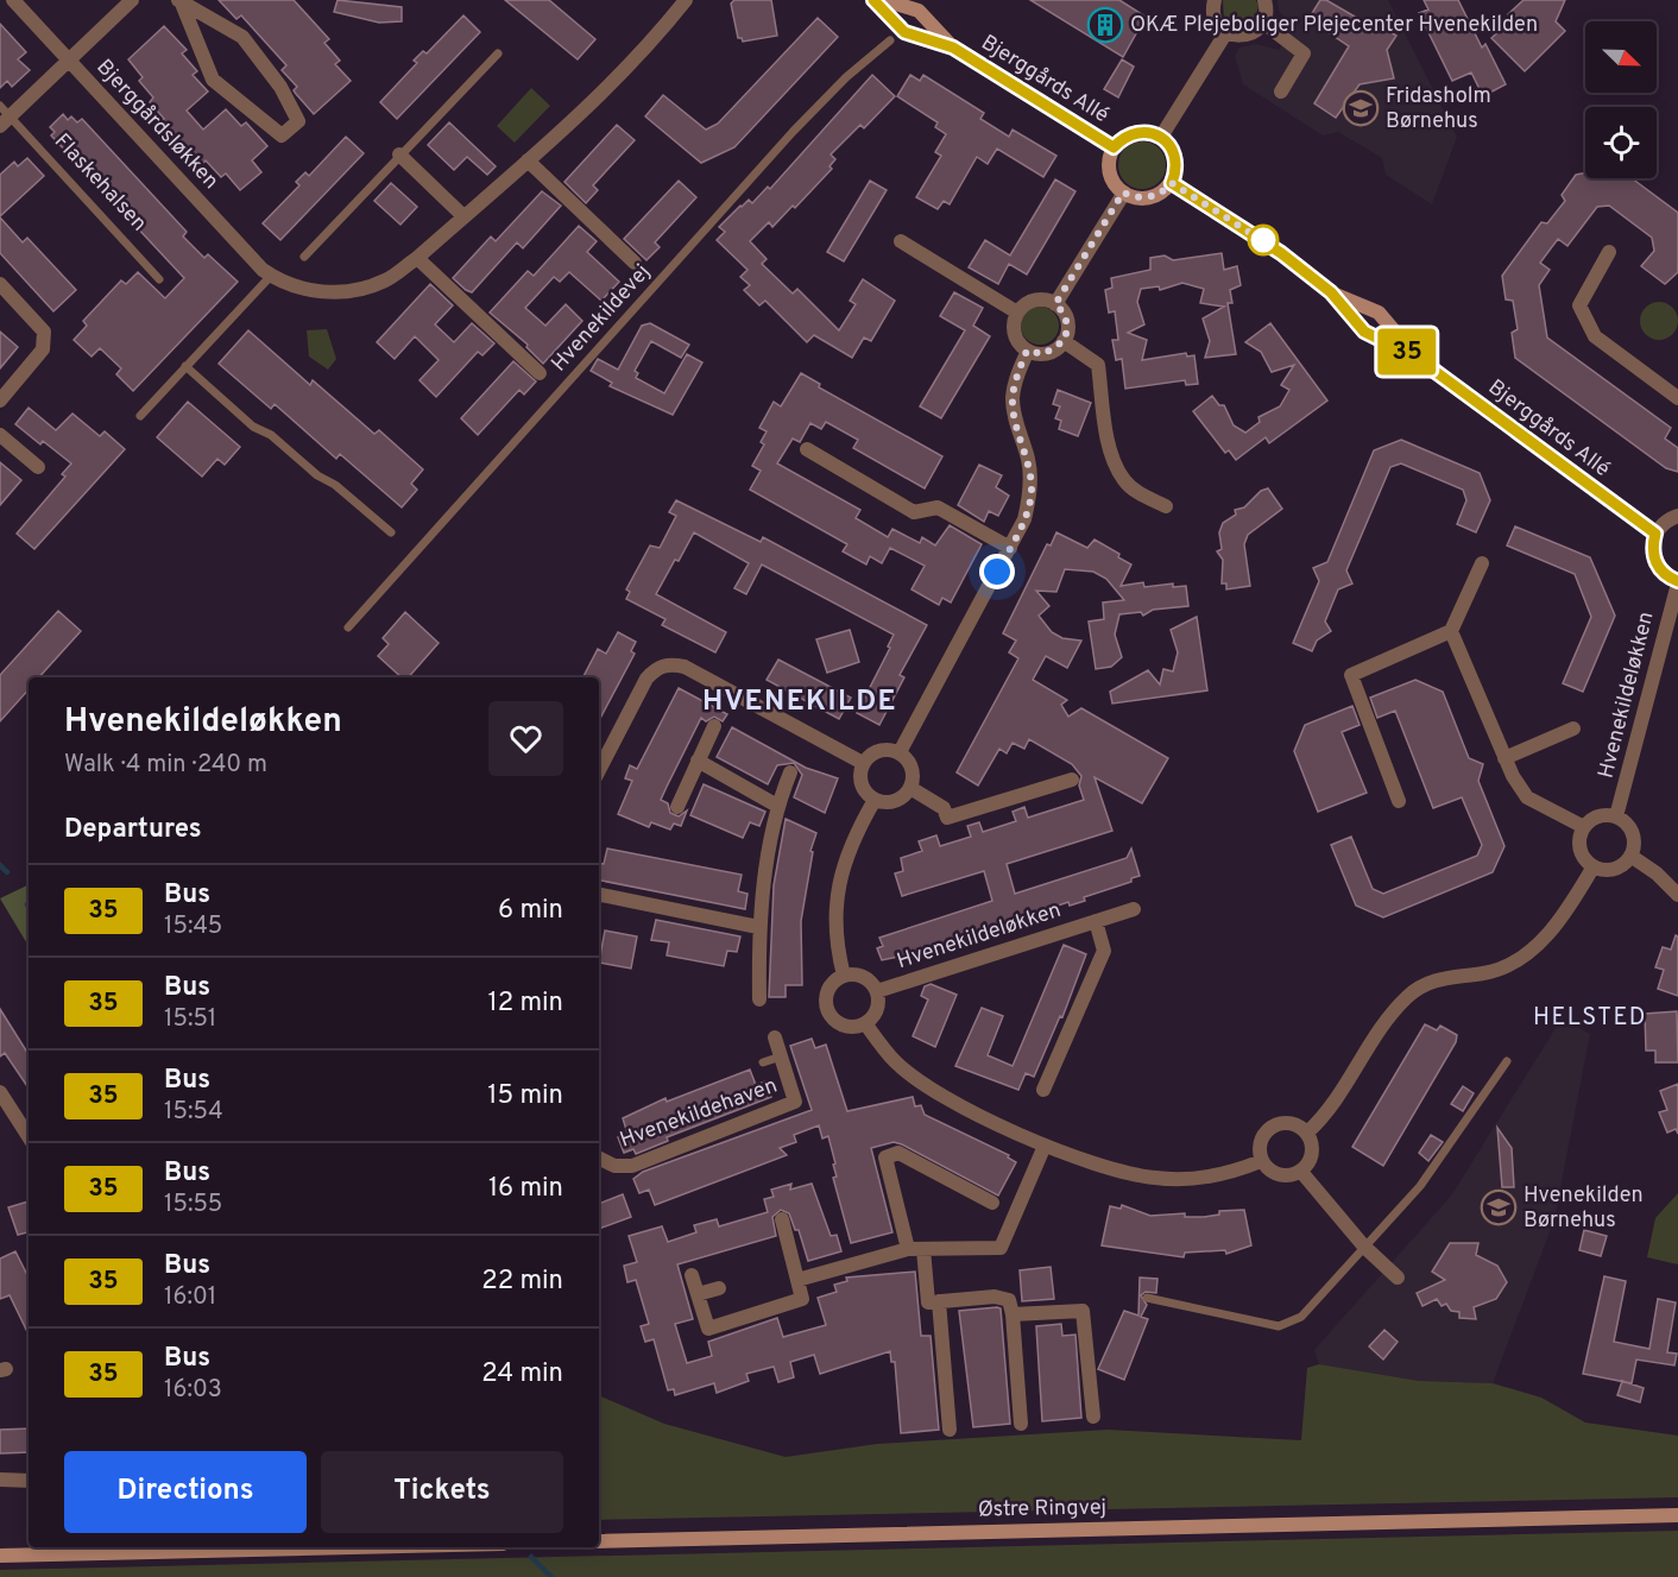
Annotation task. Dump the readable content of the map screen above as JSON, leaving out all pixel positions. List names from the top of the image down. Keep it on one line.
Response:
{"streets":{"main road":["Bjerggårds Allé","Østre Ringvej"],"street":["Bjerggårdsløkken","Flaskehalsen","Hvenekildeløkken","Hvenekildehaven"],"lane":["Hvenekildevej"]},"crossings":[["Bjerggårdsløkken","Flaskehalsen"]],"districts":["HVENEKILDE","HELSTED"],"places":{"building":["OKÆ Plejeboliger Plejecenter Hvenekilden"],"school or university":["Fridasholm Børnehus","Hvenekilden Børnehus"]},"lines":["bus line 35"],"north":"bottom right","page":{"on_map":"35","heading":[["Hvenekildeløkken","Walk · 4 min · 240 m"],"Departures"],"list":[{"mark":"35","name":"Bus","note":"15:45","value":"6 min"},{"mark":"35","name":"Bus","note":"15:51","value":"12 min"},{"mark":"35","name":"Bus","note":"15:54","value":"15 min"},{"mark":"35","name":"Bus","note":"15:55","value":"16 min"},{"mark":"35","name":"Bus","note":"16:01","value":"22 min"},{"mark":"35","name":"Bus","note":"16:03","value":"24 min"}],"buttons":["Directions","Tickets"]}}
